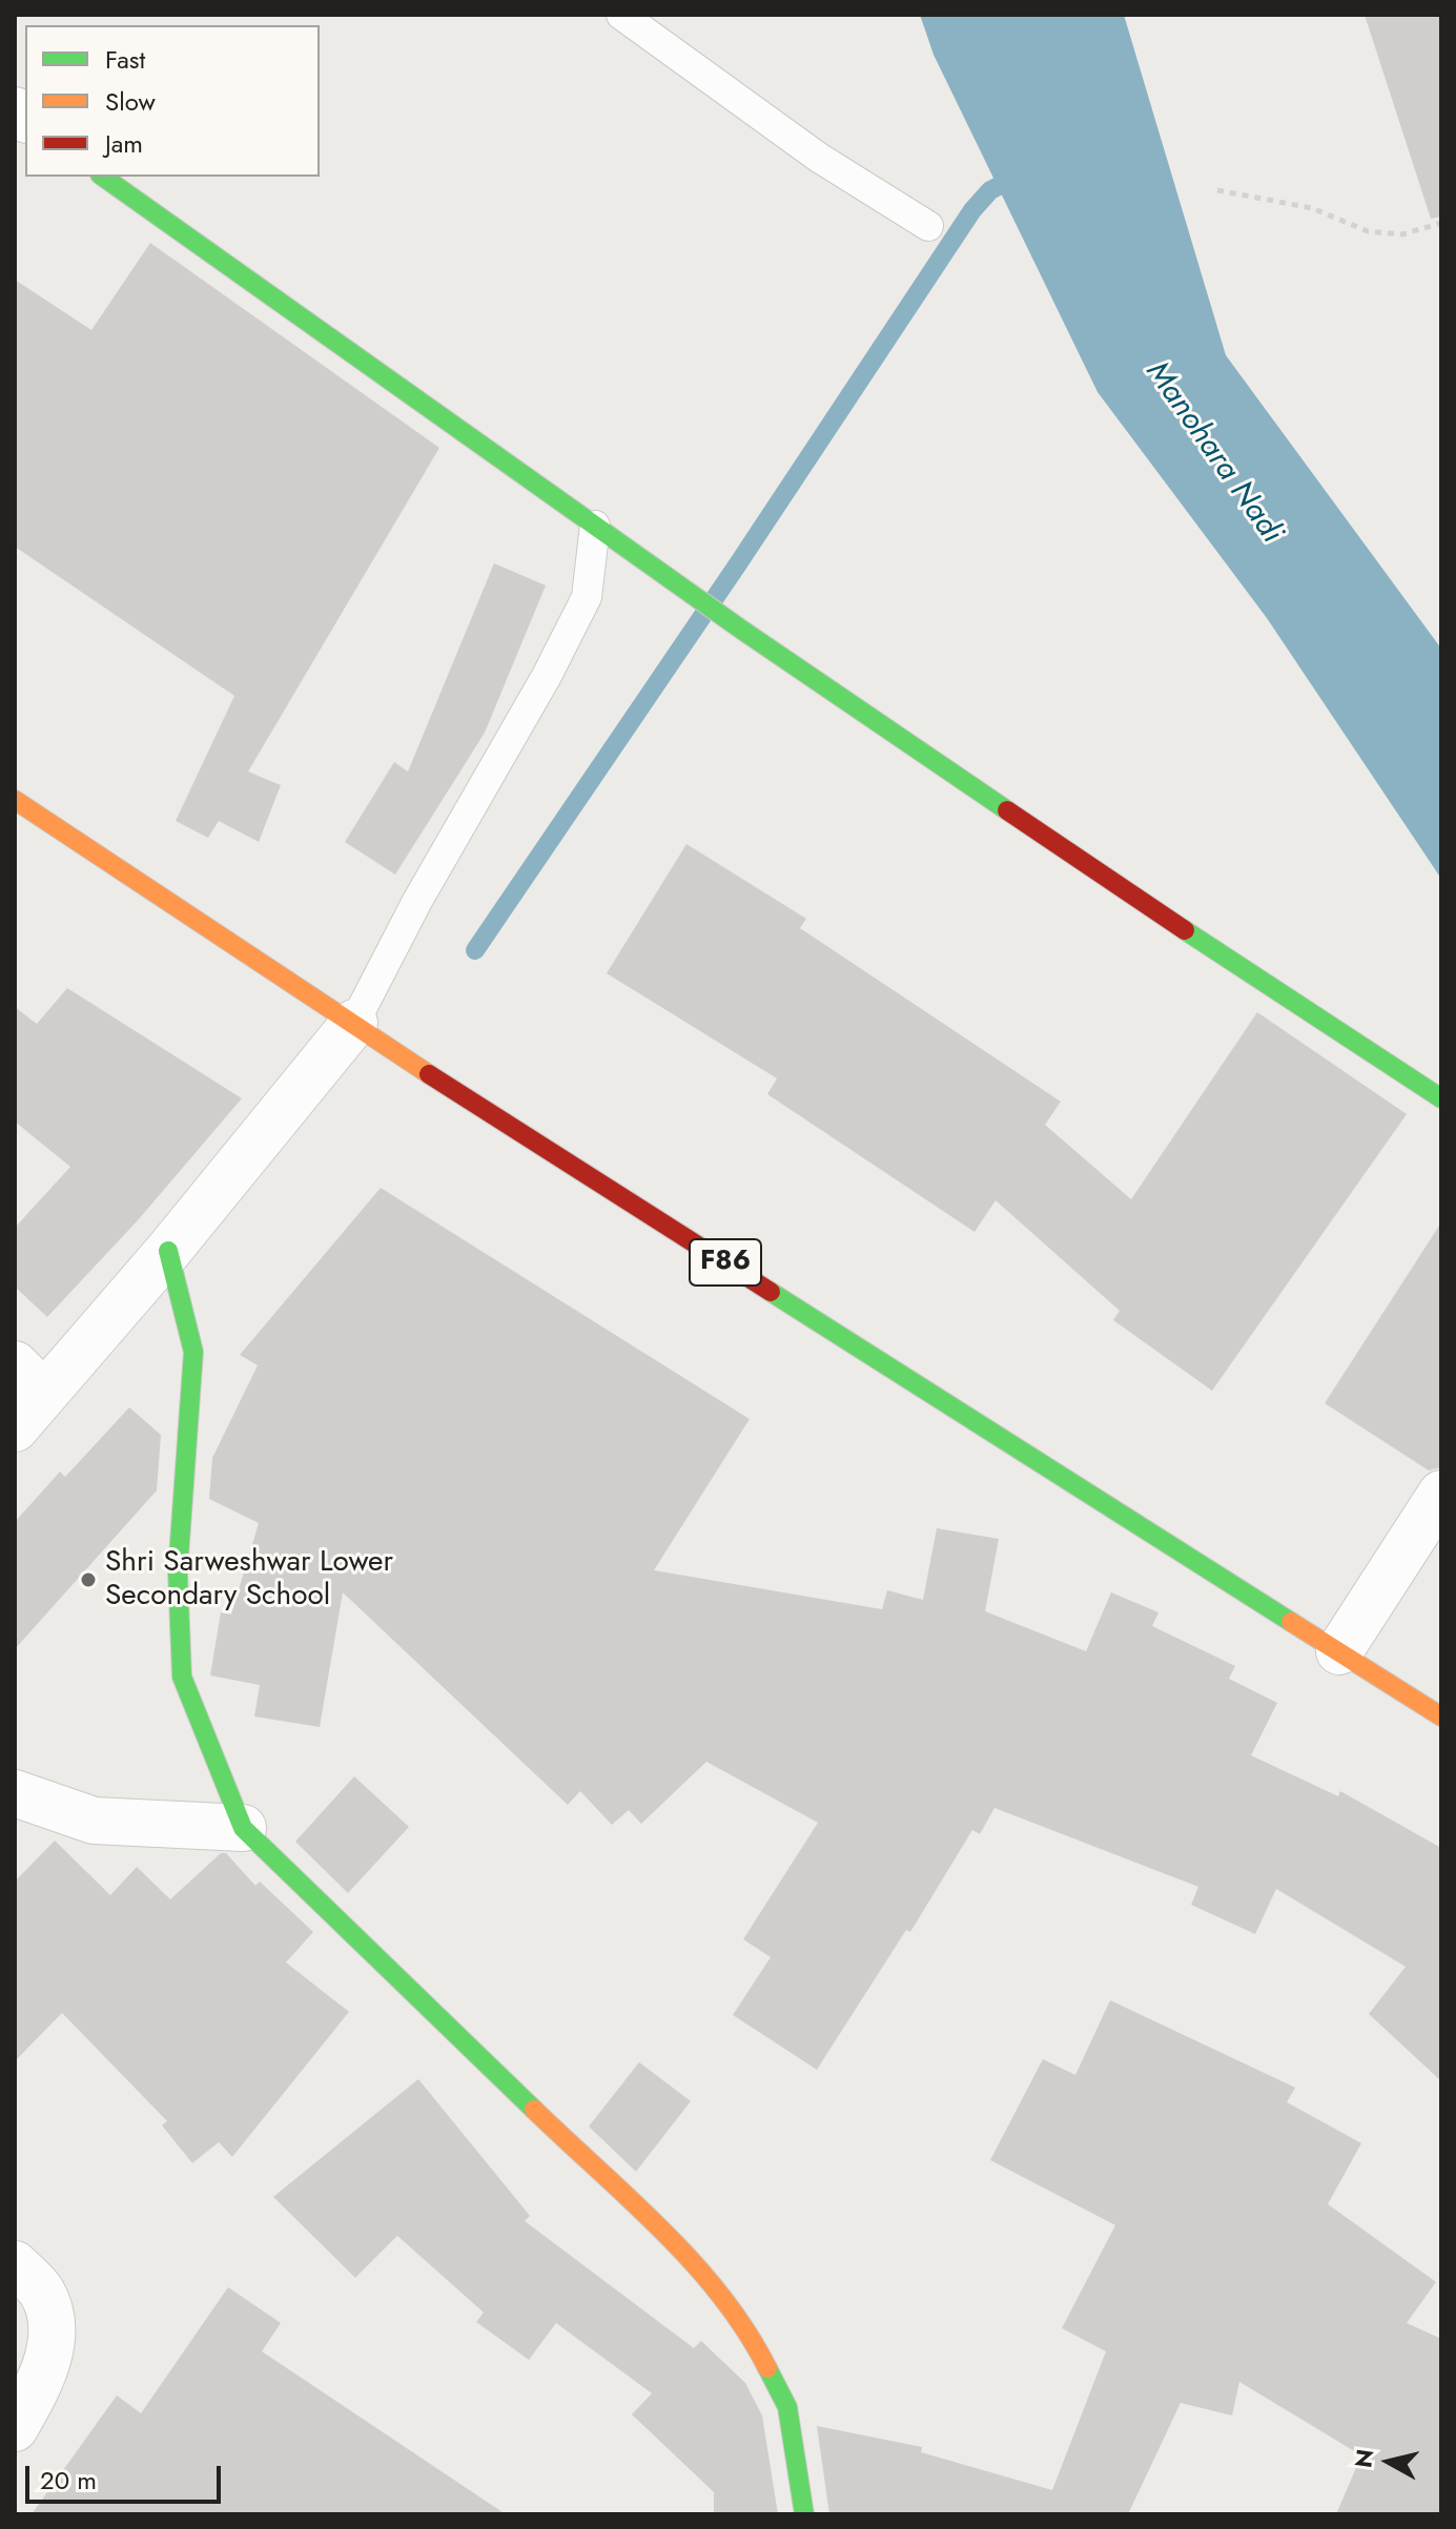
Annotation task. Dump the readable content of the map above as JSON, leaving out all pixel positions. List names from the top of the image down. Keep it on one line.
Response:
{"streets":{"street":["F86"]},"water":["Manohara Nadi"],"places":["Shri Sarweshwar Lower Secondary School"],"legend":["Fast","Slow","Jam"],"scale_bar":"20 m","north":"left"}
